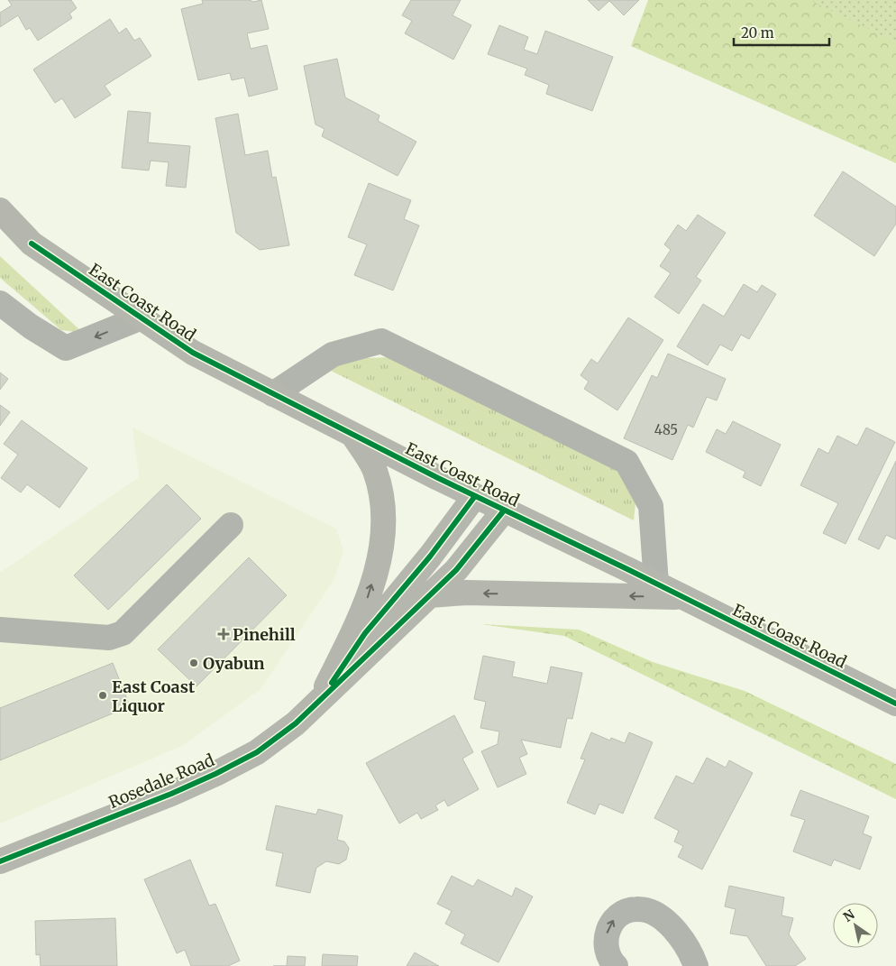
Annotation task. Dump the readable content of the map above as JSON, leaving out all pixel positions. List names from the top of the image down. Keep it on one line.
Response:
{"streets":{"main road":["East Coast Road","Rosedale Road"]},"crossings":[["East Coast Road","Rosedale Road"]],"places":{"health":["Pinehill"],"other":["Oyabun","East Coast Liquor"]},"house_numbers":["485"],"scale_bar":"20 m","north":"top left"}
